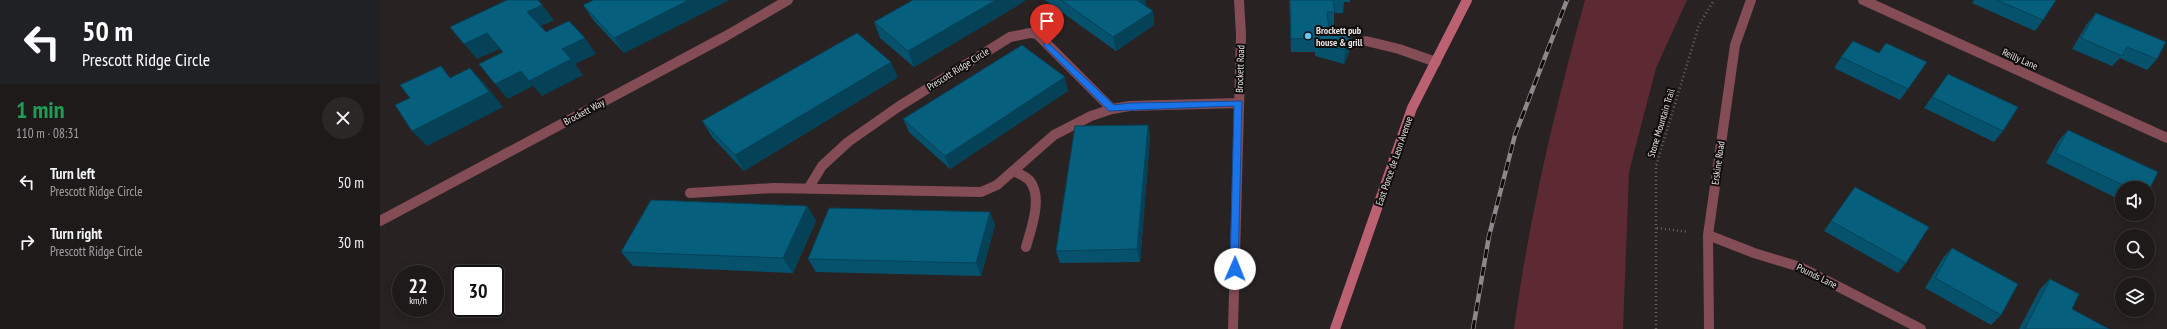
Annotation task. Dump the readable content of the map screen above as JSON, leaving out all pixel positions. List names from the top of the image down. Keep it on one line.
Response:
{"streets":{"main road":["East Ponce de Leon Avenue"],"street":["Reilly Lane","Prescott Ridge Circle","Brockett Road","Brockett Way","Erskine Road","Pounds Lane"],"path":["Stone Mountain Trail"]},"crossings":[["Erskine Road","Pounds Lane"]],"places":["Brockett pub house & grill"],"page":{"turn":["50 m","Prescott Ridge Circle"],"heading":["1 min","110 m · 08:31"],"list":[{"name":"Turn left","note":"Prescott Ridge Circle","value":"50 m"},{"name":"Turn right","note":"Prescott Ridge Circle","value":"30 m"}],"speed":"22 km/h","limit":"30"}}
